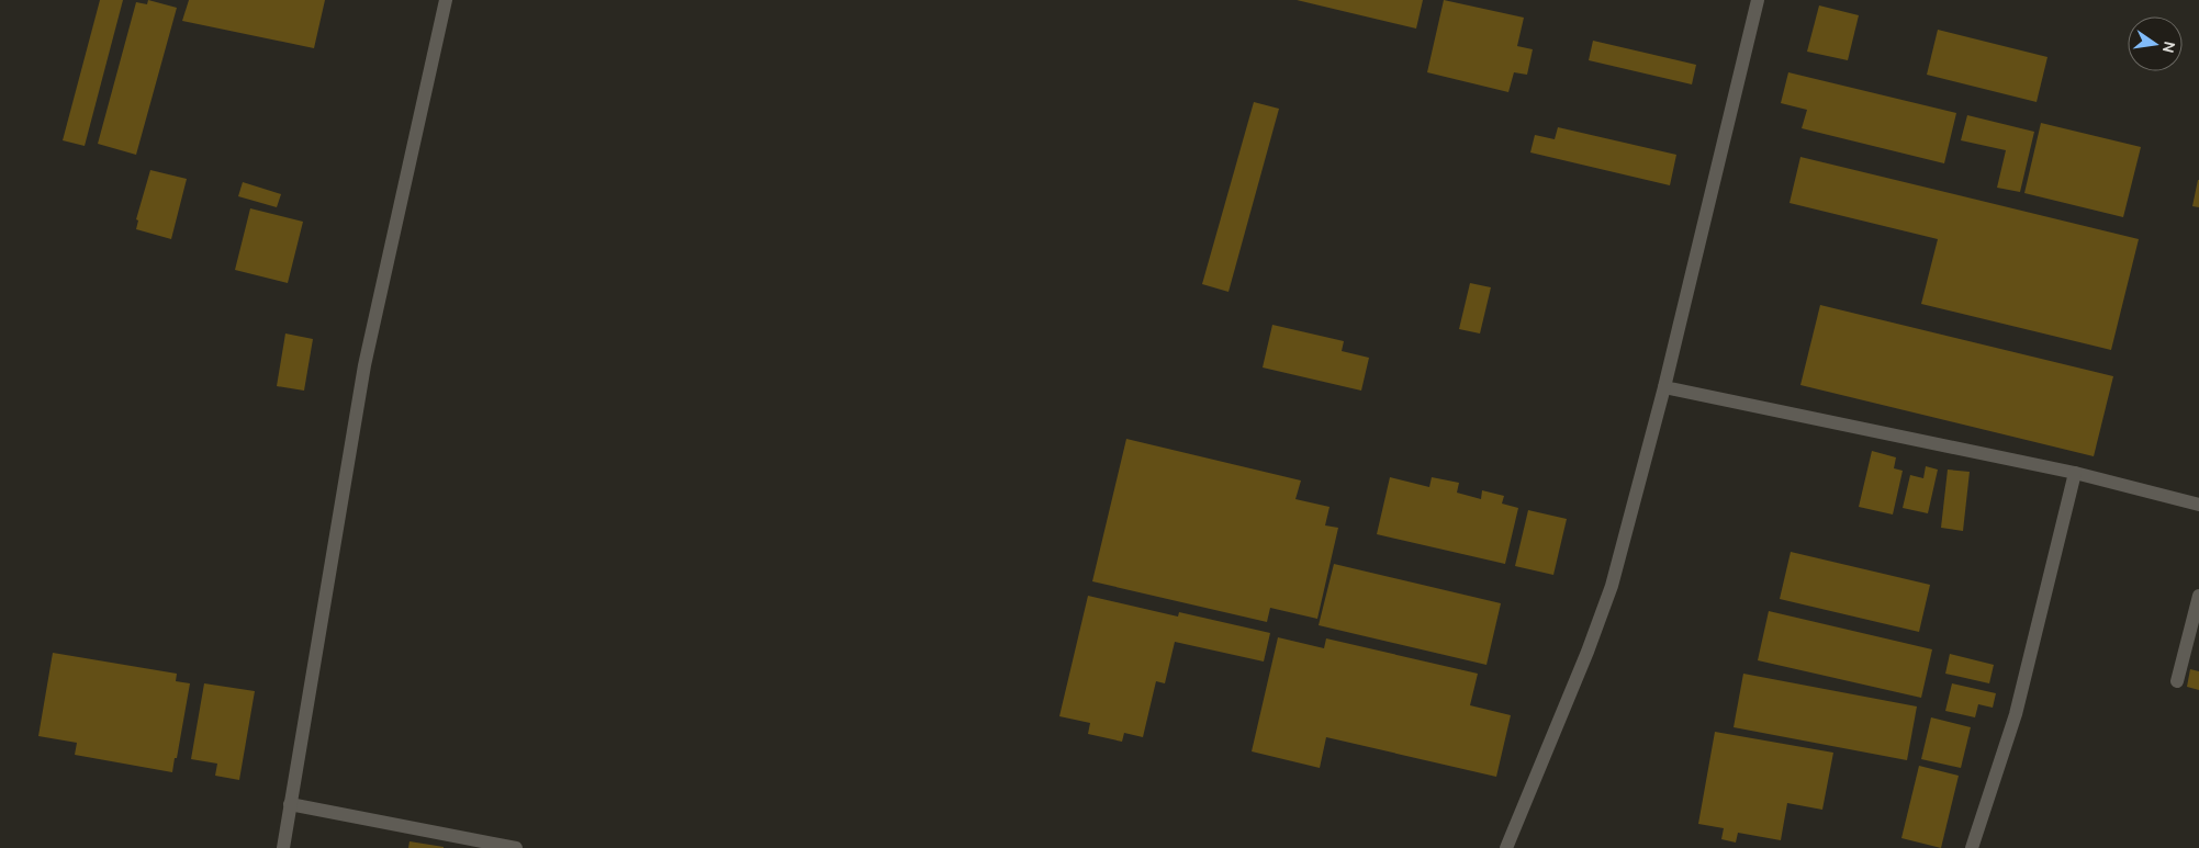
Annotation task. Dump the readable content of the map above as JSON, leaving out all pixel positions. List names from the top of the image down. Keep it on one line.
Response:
{"north":"right"}
